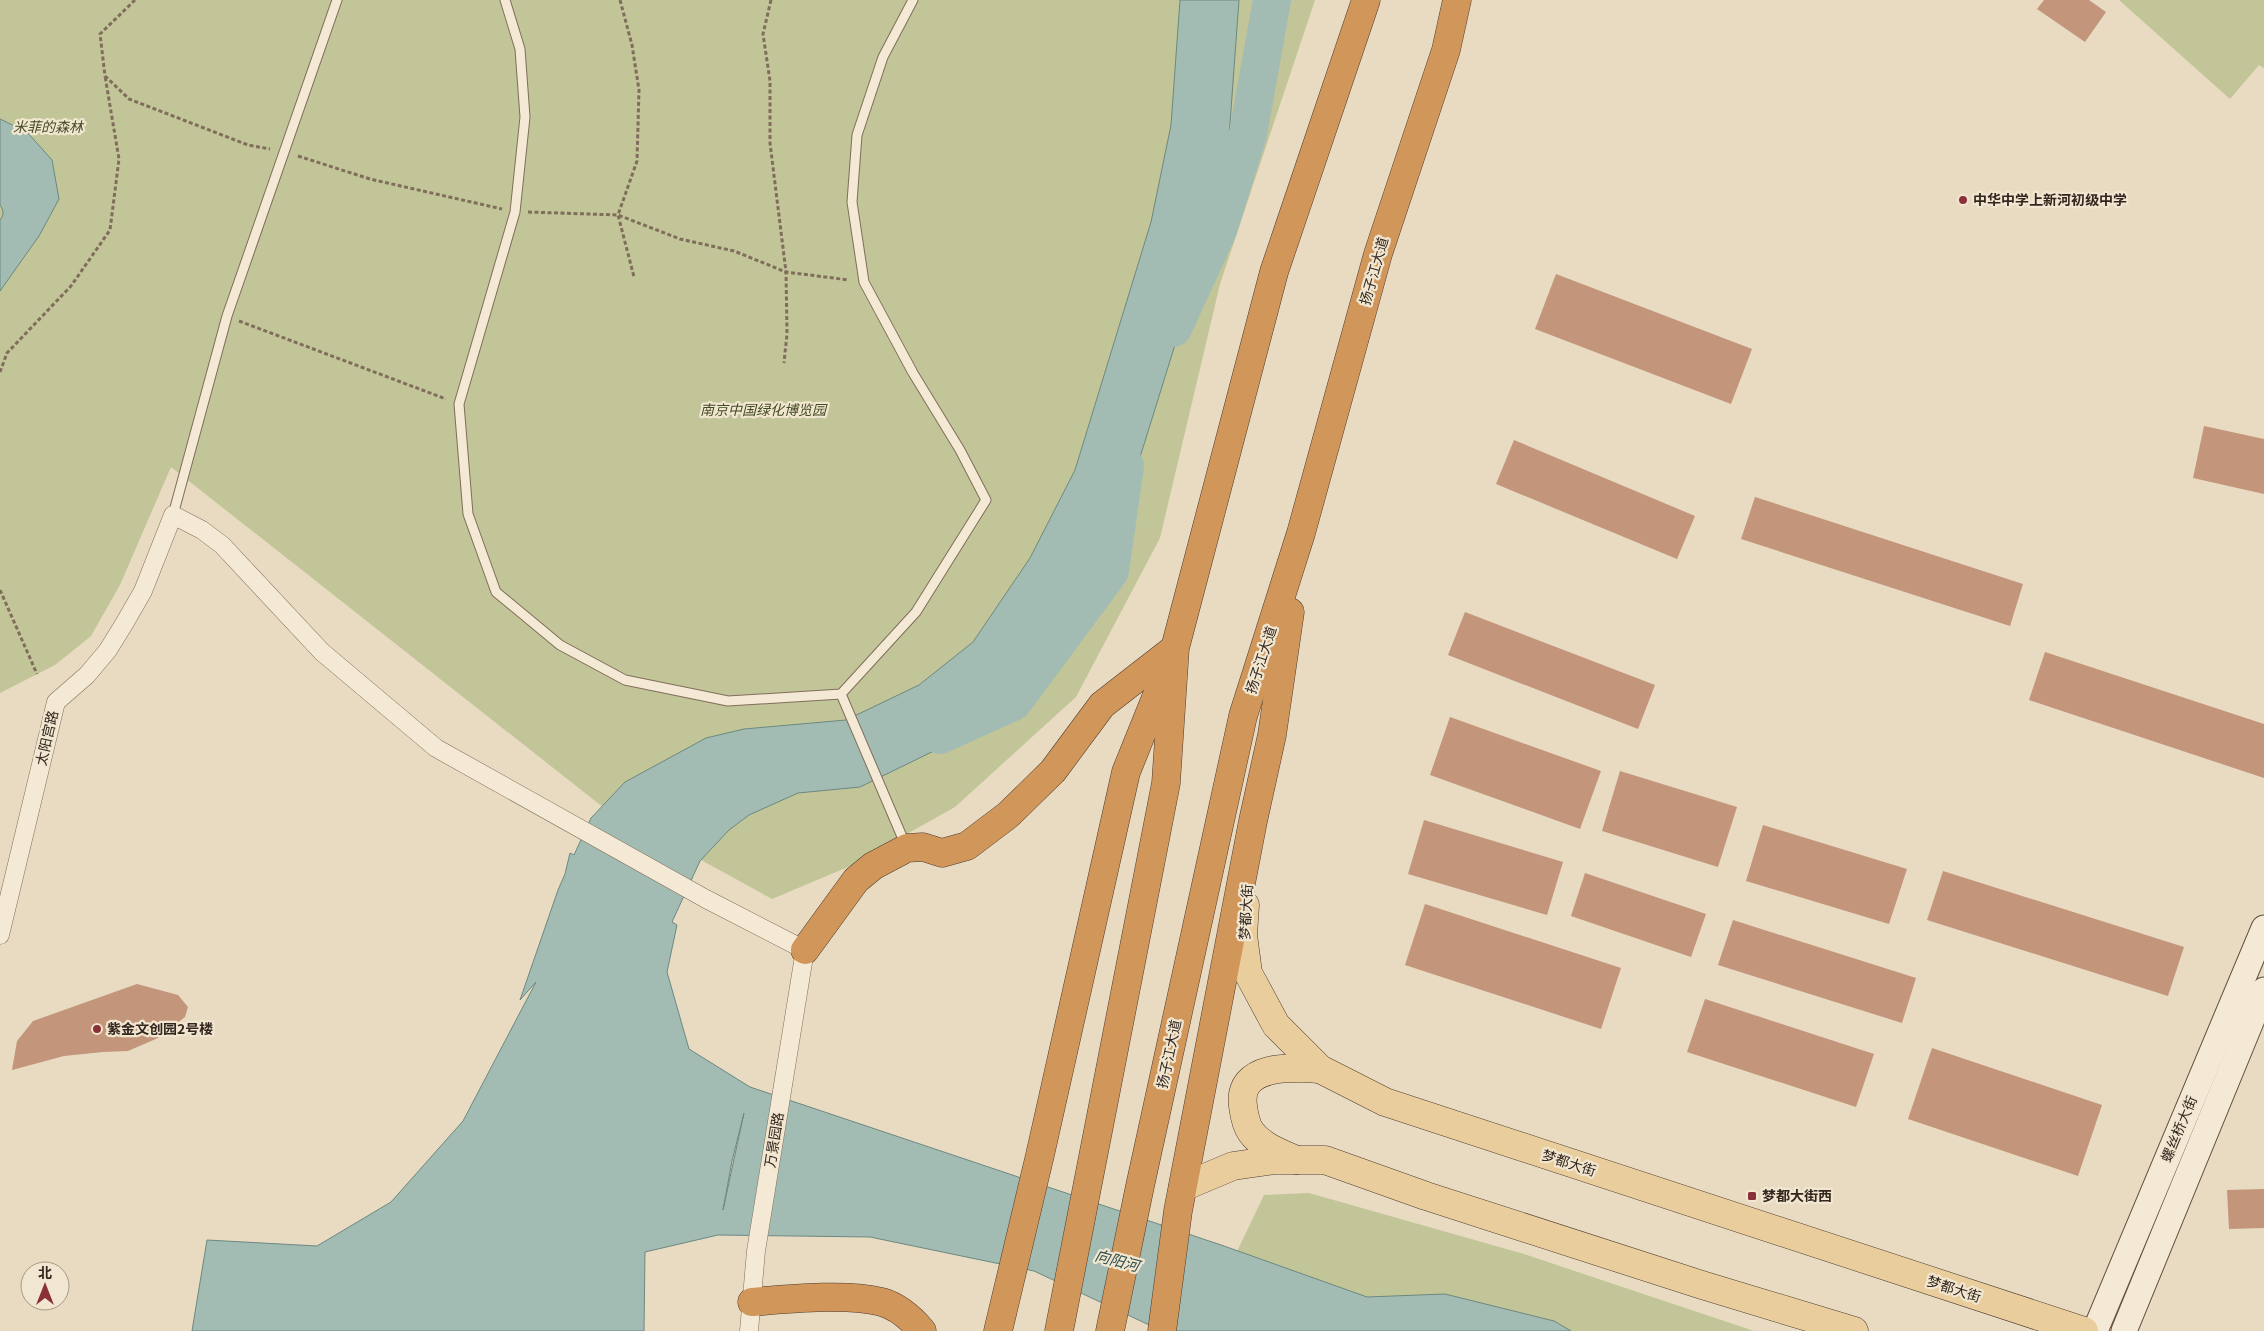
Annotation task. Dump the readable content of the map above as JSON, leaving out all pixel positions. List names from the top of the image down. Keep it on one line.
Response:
{"streets":{"highway":["扬子江大道"],"main road":["梦都大街"],"street":["太阳宫路","螺丝桥大街","万景园路"]},"water":["向阳河"],"parks":["米菲的森林","南京中国绿化博览园"],"places":{"other":["中华中学上新河初级中学","紫金文创园2号楼"],"transit":["梦都大街西"]},"north":"top"}
